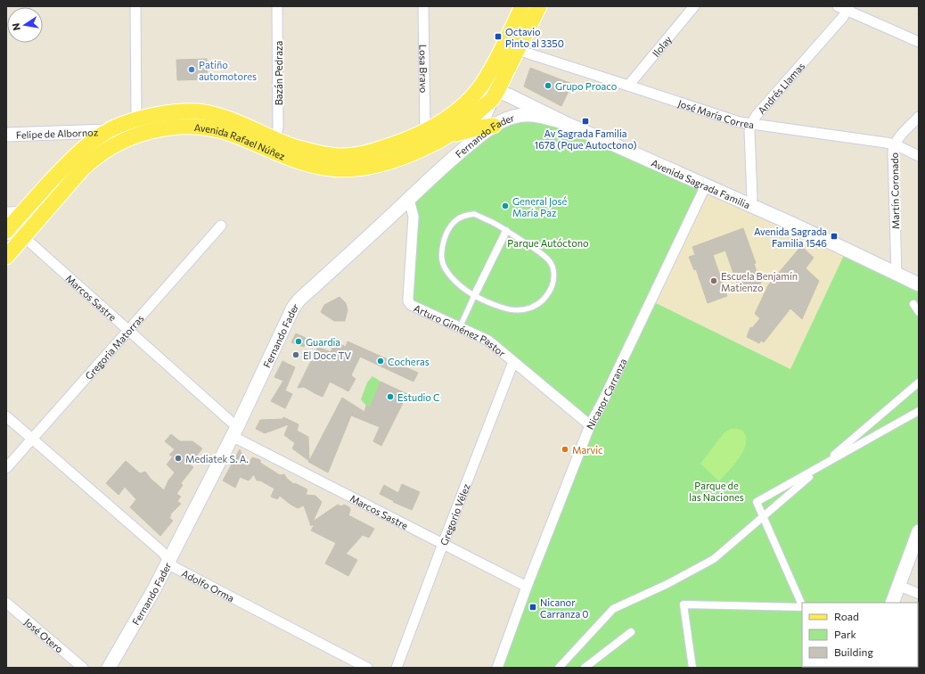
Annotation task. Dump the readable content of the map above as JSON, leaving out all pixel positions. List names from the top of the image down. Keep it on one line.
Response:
{"streets":{"main road":["Felipe de Albornoz","Fernando Fader","Avenida Rafael Núñez","Avenida Sagrada Familia"],"street":["Ilolay","Losa Bravo","Bazán Pedraza","Andrés Llamas","José María Correa","Martín Coronado","Marcos Sastre","Arturo Giménez Pastor","Gregoria Matorras","Nicanor Carranza","Gregorio Vélez","Adolfo Orma","José Otero"]},"crossings":[["Ilolay","José María Correa"],["Losa Bravo","Avenida Rafael Núñez"],["Bazán Pedraza","Avenida Rafael Núñez"],["Andrés Llamas","José María Correa"],["Andrés Llamas","Avenida Sagrada Familia"],["José María Correa","Martín Coronado"],["Felipe de Albornoz","Avenida Rafael Núñez"],["Fernando Fader","Avenida Sagrada Familia"],["Fernando Fader","Marcos Sastre"],["Fernando Fader","Arturo Giménez Pastor"],["Fernando Fader","Adolfo Orma"],["Avenida Rafael Núñez","Avenida Sagrada Familia"],["Avenida Rafael Núñez","Marcos Sastre"],["Avenida Sagrada Familia","Martín Coronado"],["Avenida Sagrada Familia","Nicanor Carranza"],["Marcos Sastre","Gregoria Matorras"],["Marcos Sastre","Nicanor Carranza"],["Marcos Sastre","Gregorio Vélez"],["Arturo Giménez Pastor","Nicanor Carranza"],["Arturo Giménez Pastor","Gregorio Vélez"],["Gregoria Matorras","Adolfo Orma"]],"parks":["Parque Autóctono","Parque de las Naciones"],"places":{"transit":["Octavio Pinto al 3350","Av Sagrada Familia 1678 (Pque Autoctono)","Avenida Sagrada Familia 1546","Nicanor Carranza 0"],"other":["Patiño automotores","Grupo Proaco","General José María Paz","Escuela Benjamín Matienzo","Guardia","El Doce TV","Cocheras","Estudio C","Marvic","Mediatek S. A."]},"legend":["Road","Park","Building"],"north":"left"}
